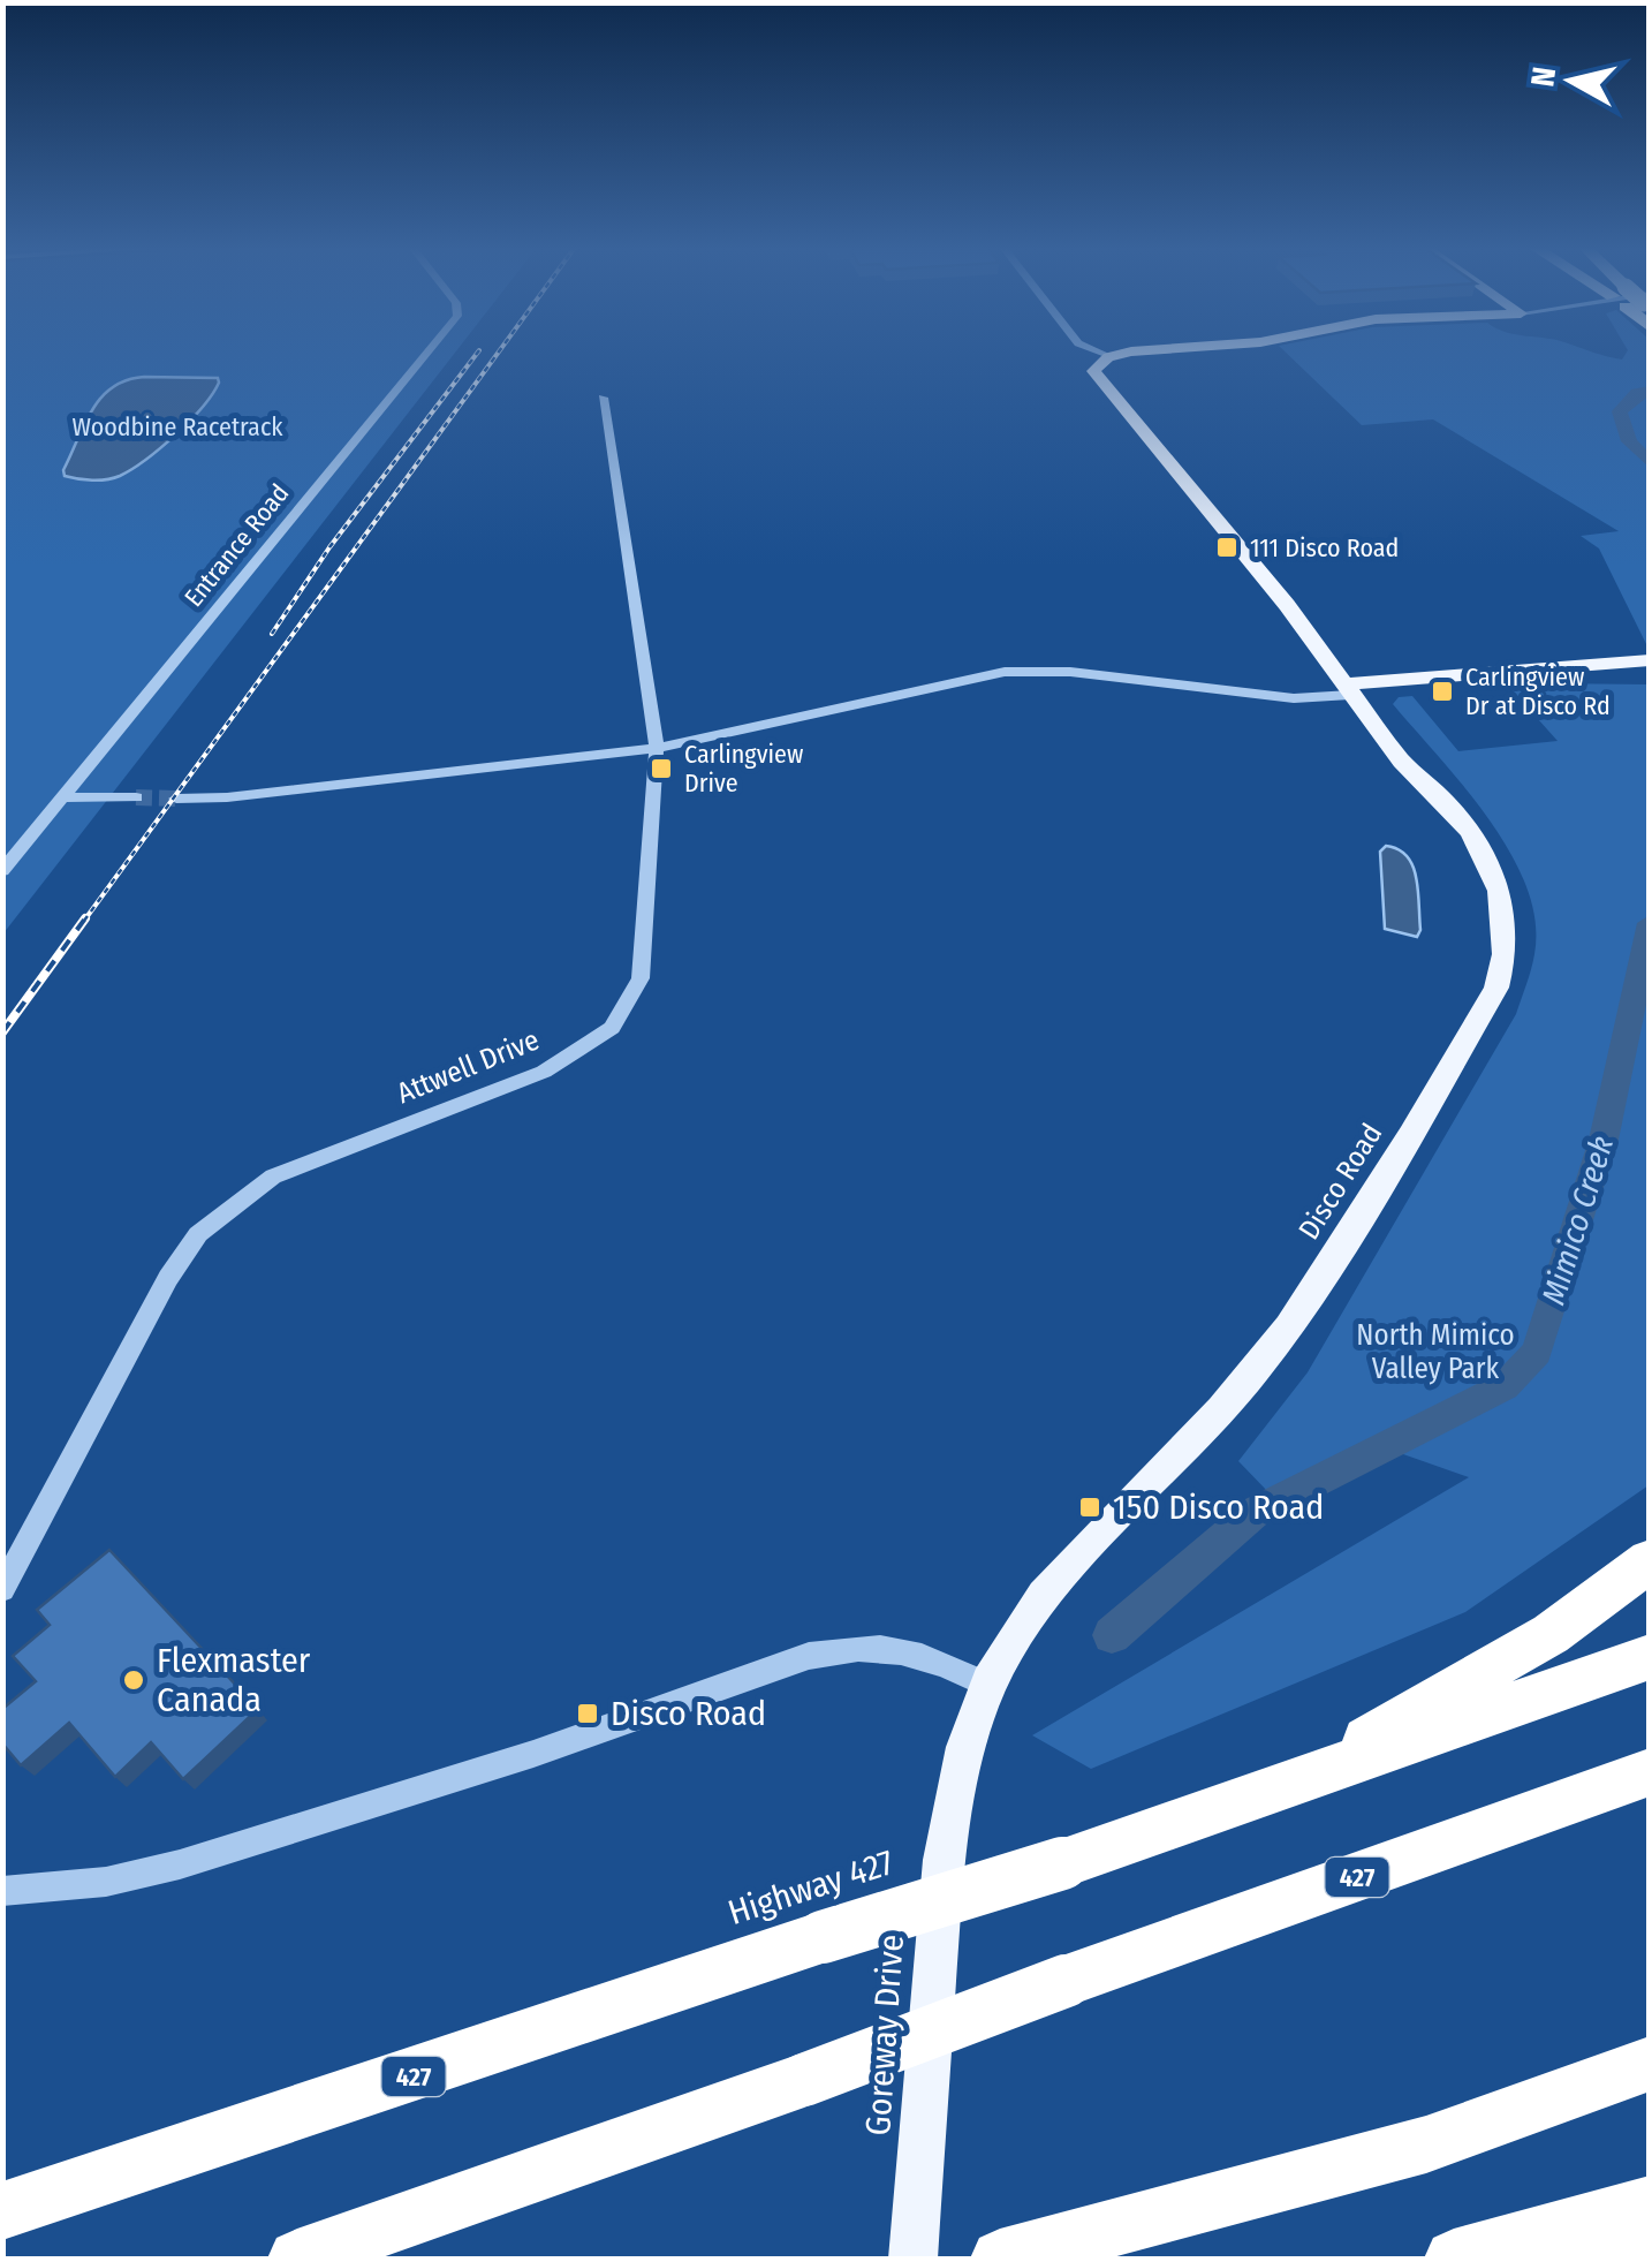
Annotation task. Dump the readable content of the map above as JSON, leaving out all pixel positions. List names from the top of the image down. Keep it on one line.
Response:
{"streets":{"highway":["427","Highway 427"],"main road":["Disco Road","Goreway Drive"],"street":["Entrance Road","Attwell Drive"]},"crossings":[["Disco Road","Goreway Drive"]],"water":["Mimico Creek"],"parks":["Woodbine Racetrack","North Mimico Valley Park"],"places":{"transit":["111 Disco Road","Carlingview Dr at Disco Rd","Carlingview Drive","150 Disco Road","Disco Road"],"other":["Flexmaster Canada"]},"north":"left"}
